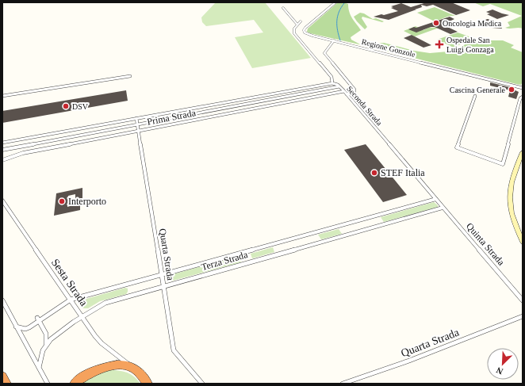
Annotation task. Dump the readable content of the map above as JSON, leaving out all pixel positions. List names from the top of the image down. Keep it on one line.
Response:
{"streets":{"street":["Regione Gonzole","Seconda Strada","Prima Strada","Quinta Strada","Quarta Strada","Terza Strada","Sesta Strada"]},"crossings":[["Seconda Strada","Prima Strada"],["Seconda Strada","Quinta Strada"],["Seconda Strada","Terza Strada"],["Prima Strada","Quarta Strada"],["Quinta Strada","Terza Strada"],["Quarta Strada","Terza Strada"],["Terza Strada","Sesta Strada"]],"places":{"other":["Oncologia Medica","Cascina Generale","DSV","STEF Italia","Interporto"],"health":["Ospedale San Luigi Gonzaga"]},"north":"bottom left"}
